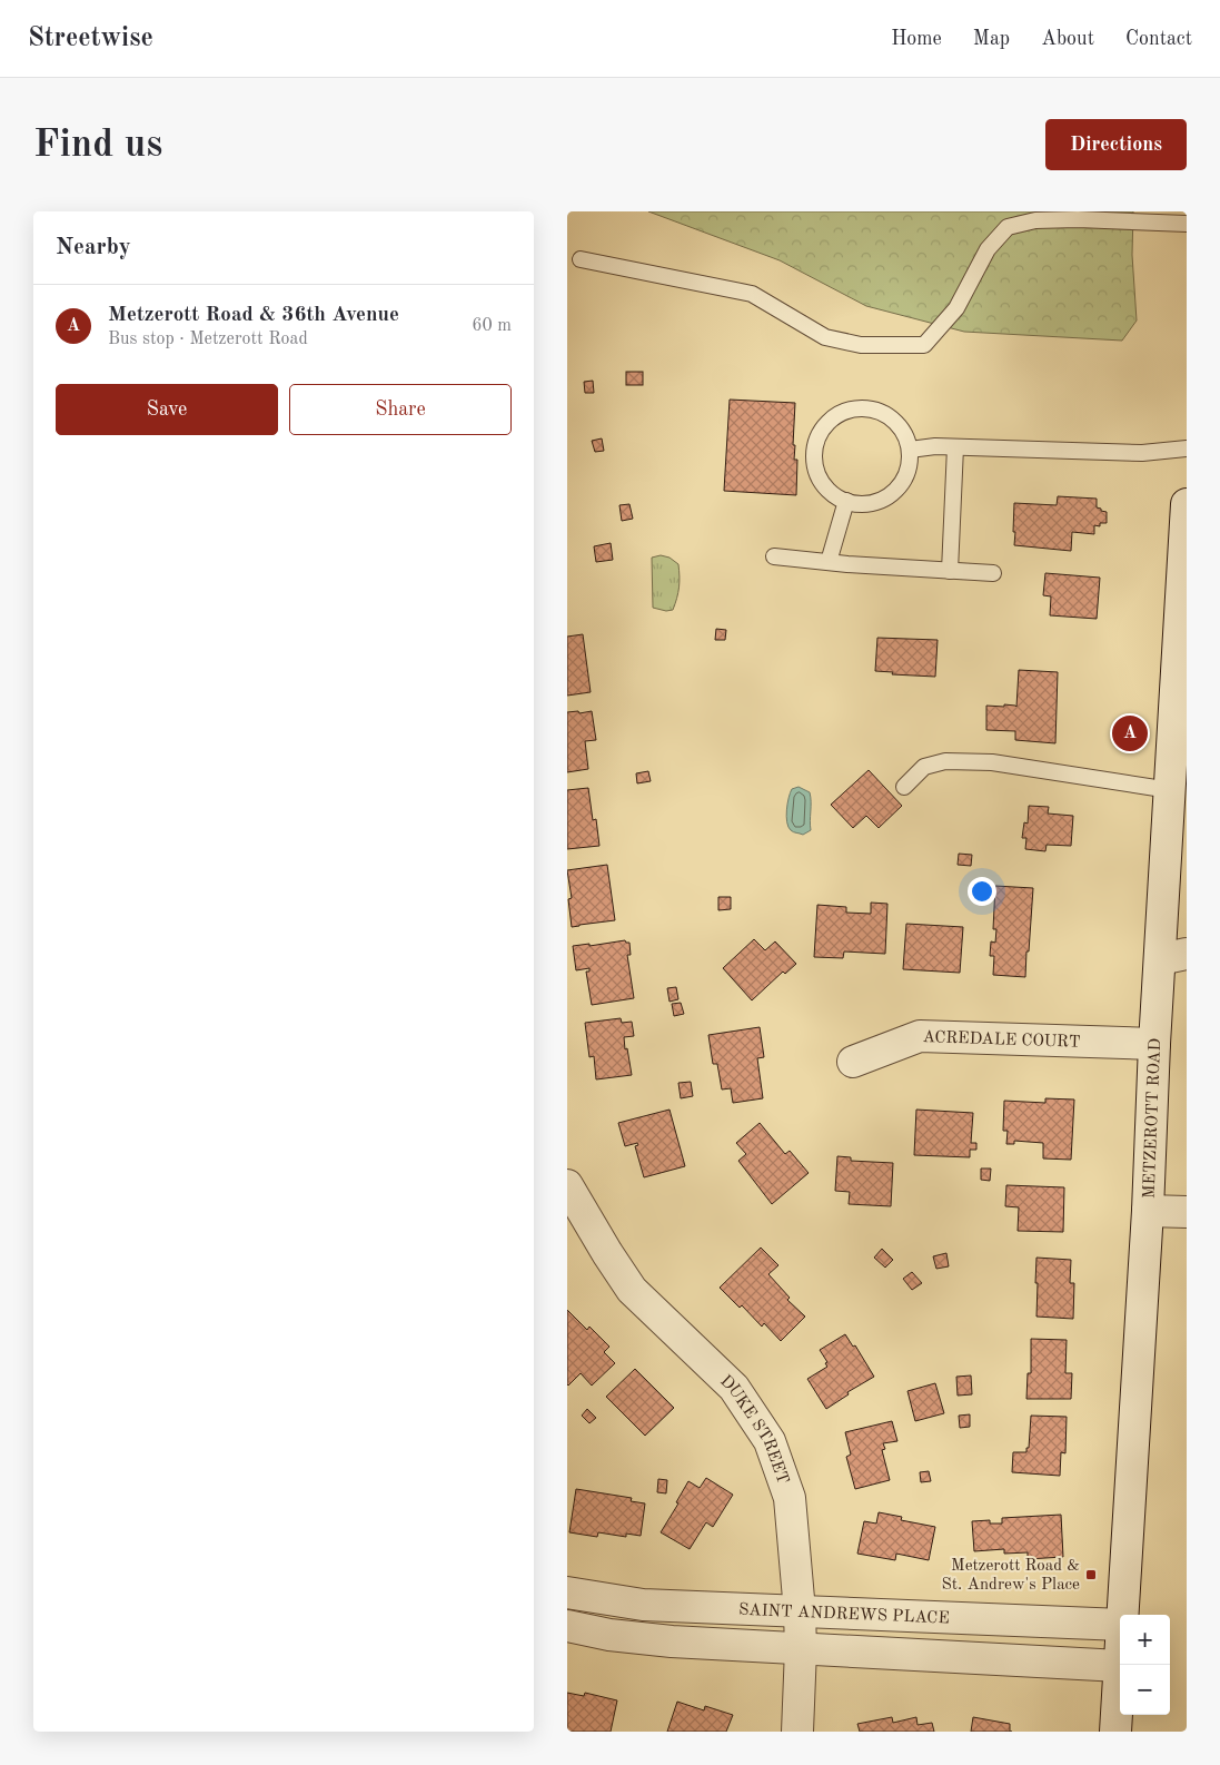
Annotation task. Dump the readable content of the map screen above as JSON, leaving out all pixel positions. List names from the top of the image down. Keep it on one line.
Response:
{"streets":{"street":["ACREDALE COURT","METZEROTT ROAD","DUKE STREET","SAINT ANDREWS PLACE"]},"crossings":[["ACREDALE COURT","METZEROTT ROAD"],["DUKE STREET","SAINT ANDREWS PLACE"]],"places":{"transit":["Metzerott Road & St. Andrew's Place"]},"page":{"header":"Streetwise","nav":["Home","Map","About","Contact"],"buttons":["Directions",["Save","Share"]],"title":"Find us","heading":"Nearby","list":[{"mark":"A","name":"Metzerott Road & 36th Avenue","note":"Bus stop · Metzerott Road","value":"60 m"}],"pins":"A","map_buttons":["+","−"]}}
